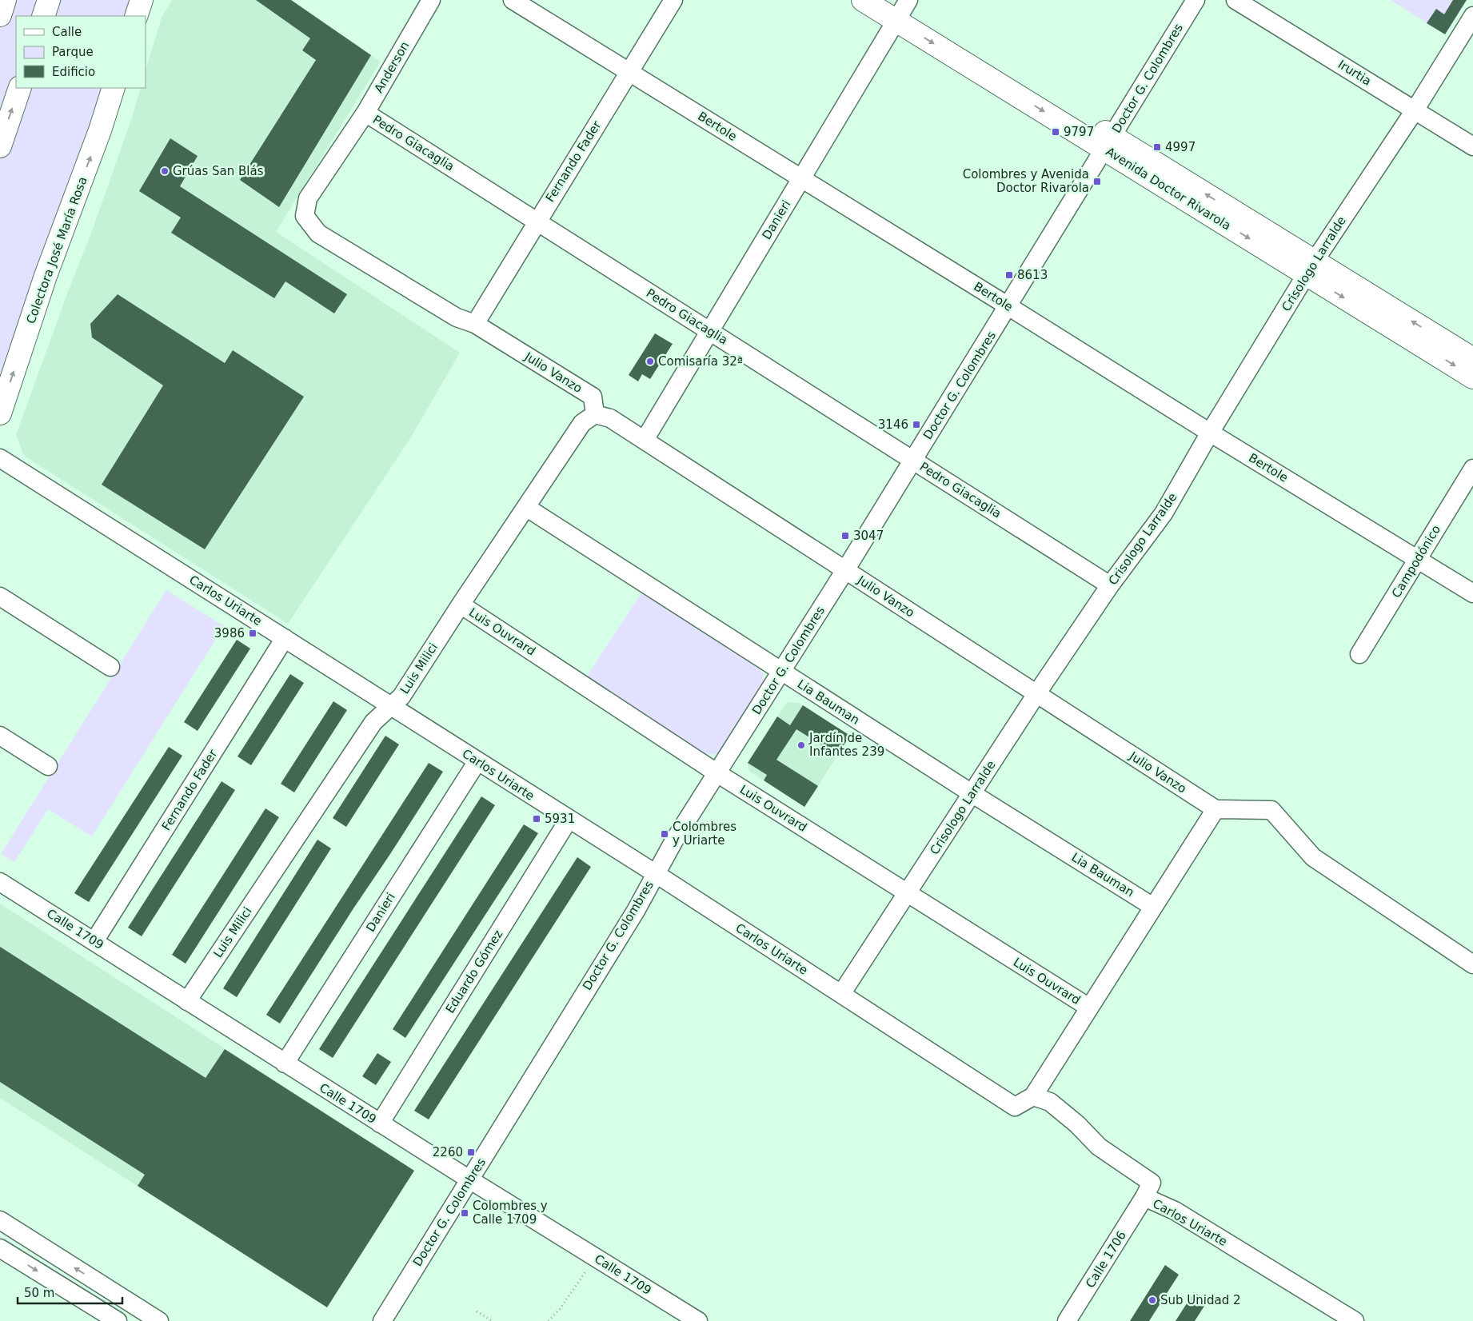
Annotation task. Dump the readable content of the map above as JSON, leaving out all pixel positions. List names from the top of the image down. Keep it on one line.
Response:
{"streets":{"main road":["Avenida Doctor Rivarola","Colectora José María Rosa"],"street":["Anderson","Irurtia","Doctor G. Colombres","Bertole","Pedro Giacaglia","Fernando Fader","Danieri","Crisologo Larralde","Julio Vanzo","Campodónico","Carlos Uriarte","Luis Ouvrard","Luis Milici","Lia Bauman","Calle 1709","Eduardo Gómez","Calle 1706"]},"crossings":[["Anderson","Pedro Giacaglia"],["Anderson","Julio Vanzo"],["Irurtia","Crisologo Larralde"],["Doctor G. Colombres","Bertole"],["Doctor G. Colombres","Pedro Giacaglia"],["Doctor G. Colombres","Avenida Doctor Rivarola"],["Doctor G. Colombres","Julio Vanzo"],["Doctor G. Colombres","Carlos Uriarte"],["Doctor G. Colombres","Luis Ouvrard"],["Doctor G. Colombres","Lia Bauman"],["Doctor G. Colombres","Calle 1709"],["Bertole","Fernando Fader"],["Bertole","Danieri"],["Bertole","Crisologo Larralde"],["Bertole","Campodónico"],["Pedro Giacaglia","Fernando Fader"],["Pedro Giacaglia","Danieri"],["Pedro Giacaglia","Crisologo Larralde"],["Fernando Fader","Julio Vanzo"],["Fernando Fader","Carlos Uriarte"],["Fernando Fader","Calle 1709"],["Avenida Doctor Rivarola","Danieri"],["Avenida Doctor Rivarola","Crisologo Larralde"],["Danieri","Julio Vanzo"],["Danieri","Carlos Uriarte"],["Danieri","Calle 1709"],["Crisologo Larralde","Julio Vanzo"],["Crisologo Larralde","Carlos Uriarte"],["Crisologo Larralde","Luis Ouvrard"],["Crisologo Larralde","Lia Bauman"],["Julio Vanzo","Luis Milici"],["Carlos Uriarte","Luis Milici"],["Carlos Uriarte","Eduardo Gómez"],["Carlos Uriarte","Calle 1706"],["Luis Ouvrard","Luis Milici"],["Luis Milici","Lia Bauman"],["Luis Milici","Calle 1709"],["Calle 1709","Eduardo Gómez"]],"one_way":["Colectora José María Rosa"],"places":{"transit":["9797","4997","Colombres y Avenida Doctor Rivarola","8613","3146","3047","3986","5931","Colombres y Uriarte","2260","Colombres y Calle 1709"],"other":["Grúas San Blás","Comisaría 32ª","Jardín de Infantes 239","Sub Unidad 2"]},"legend":["Calle","Parque","Edificio"],"scale_bar":"50 m"}
